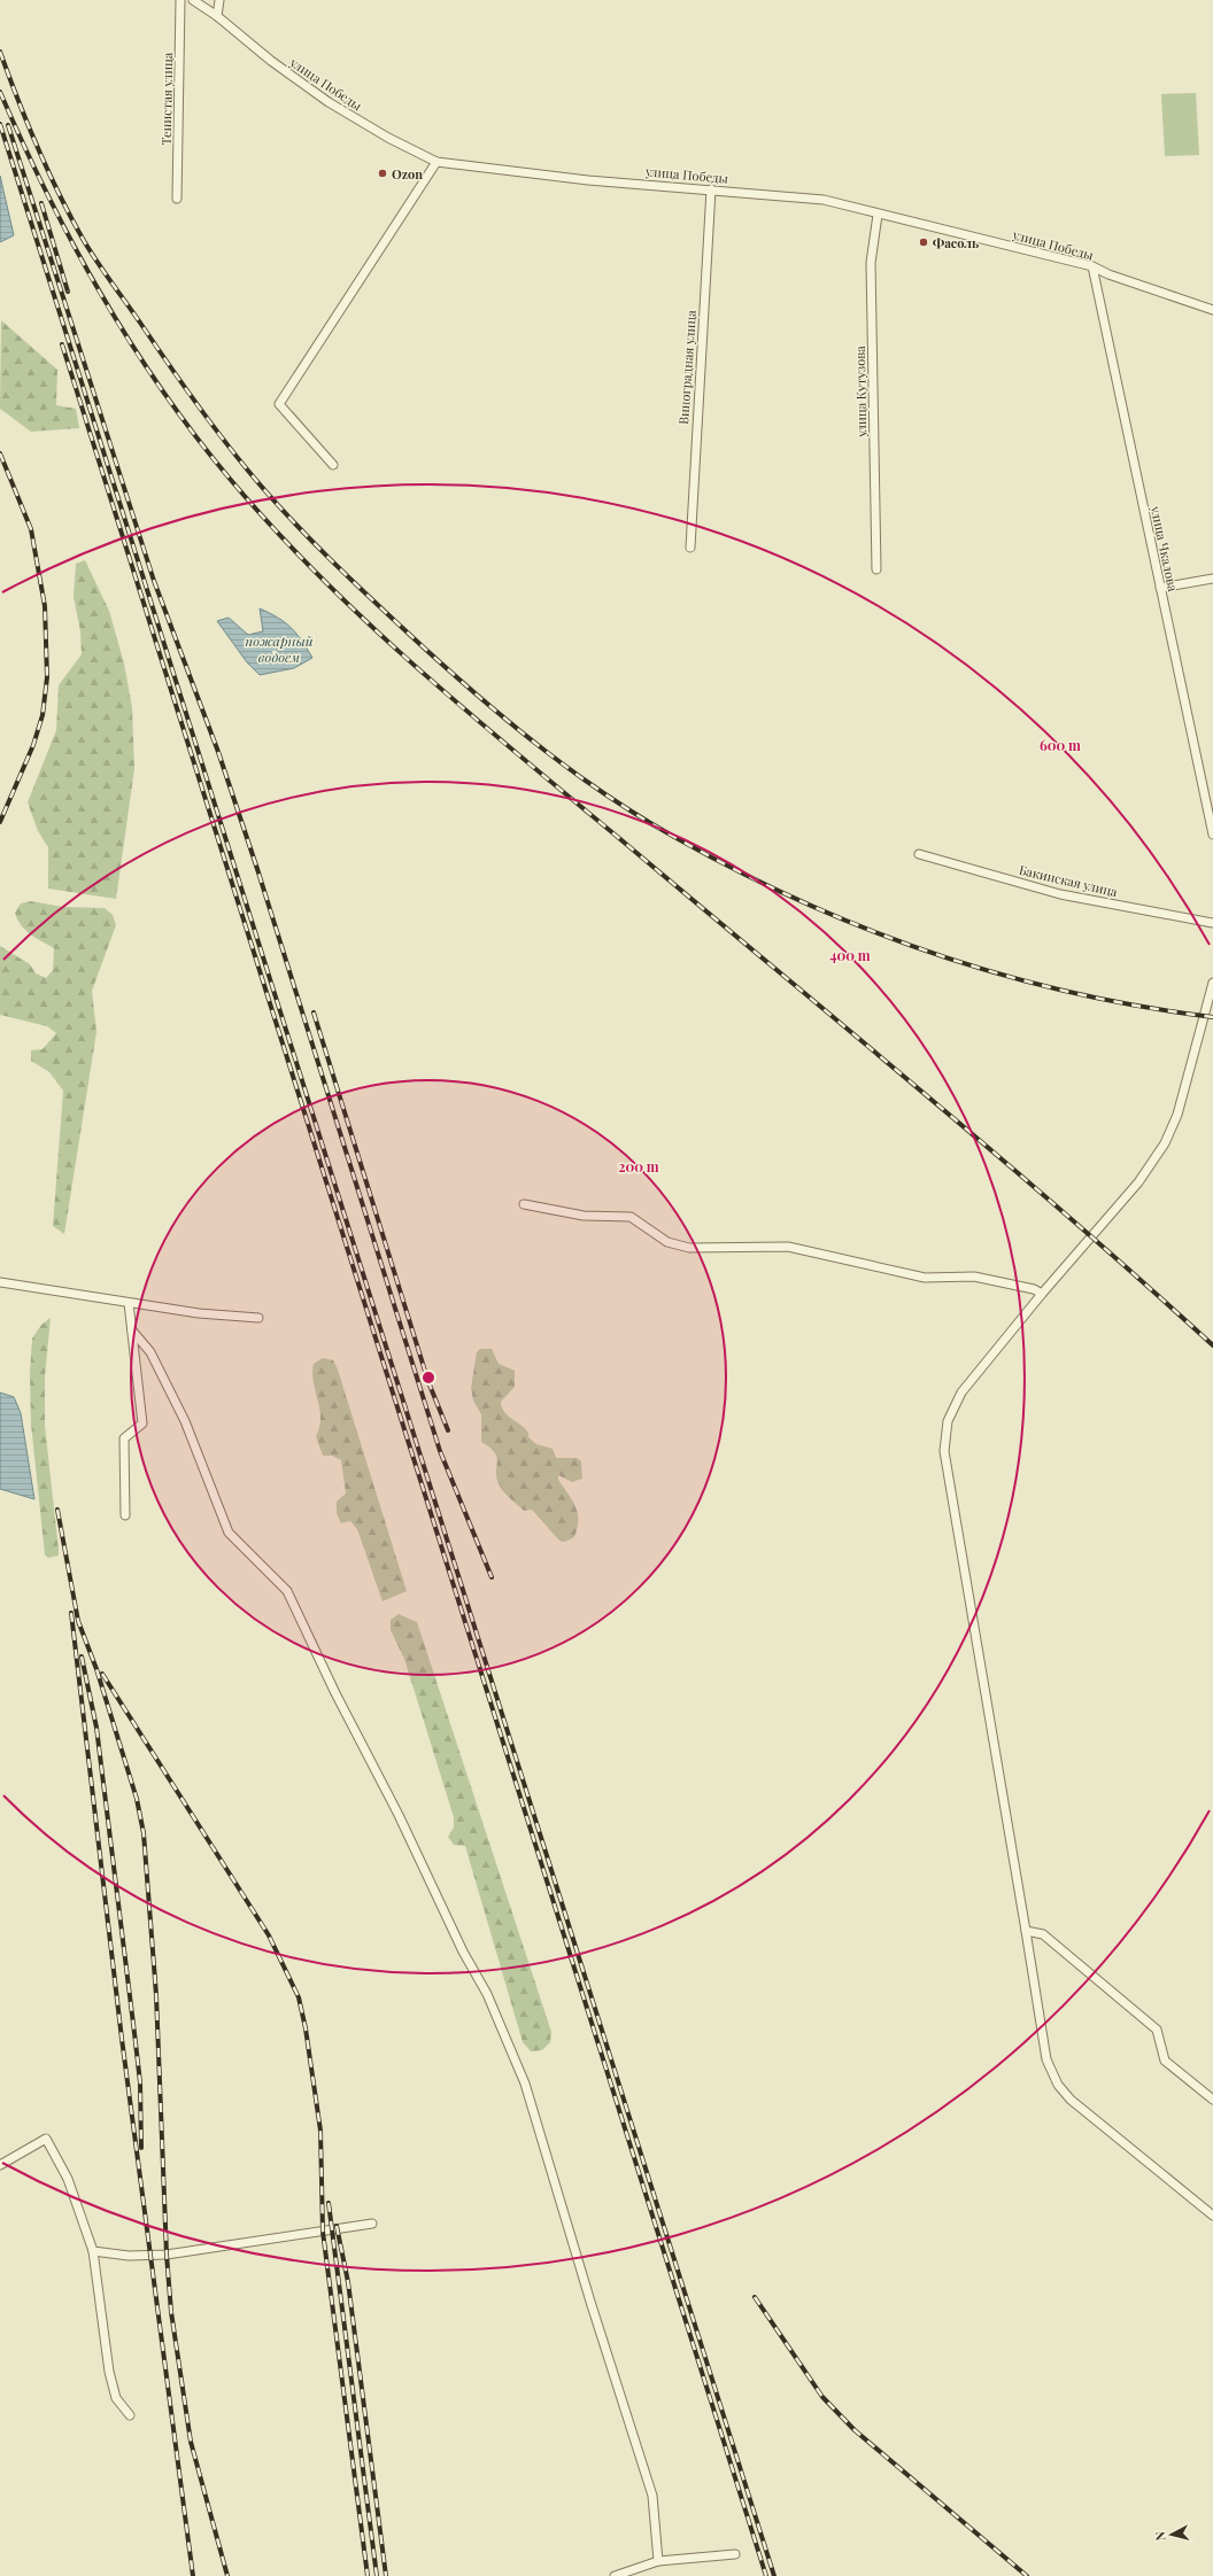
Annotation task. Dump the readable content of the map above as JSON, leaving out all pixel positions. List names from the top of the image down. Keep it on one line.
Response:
{"streets":{"street":["улица Победы","Тенистая улица","Виноградная улица","улица Кутузова","улица Чкалова","Бакинская улица"]},"crossings":[["улица Победы","Виноградная улица"],["улица Победы","улица Кутузова"],["улица Победы","улица Чкалова"]],"water":["пожарный водоем"],"places":["Ozon","Фасоль"],"north":"left","rings":["600 m","400 m","200 m"]}
